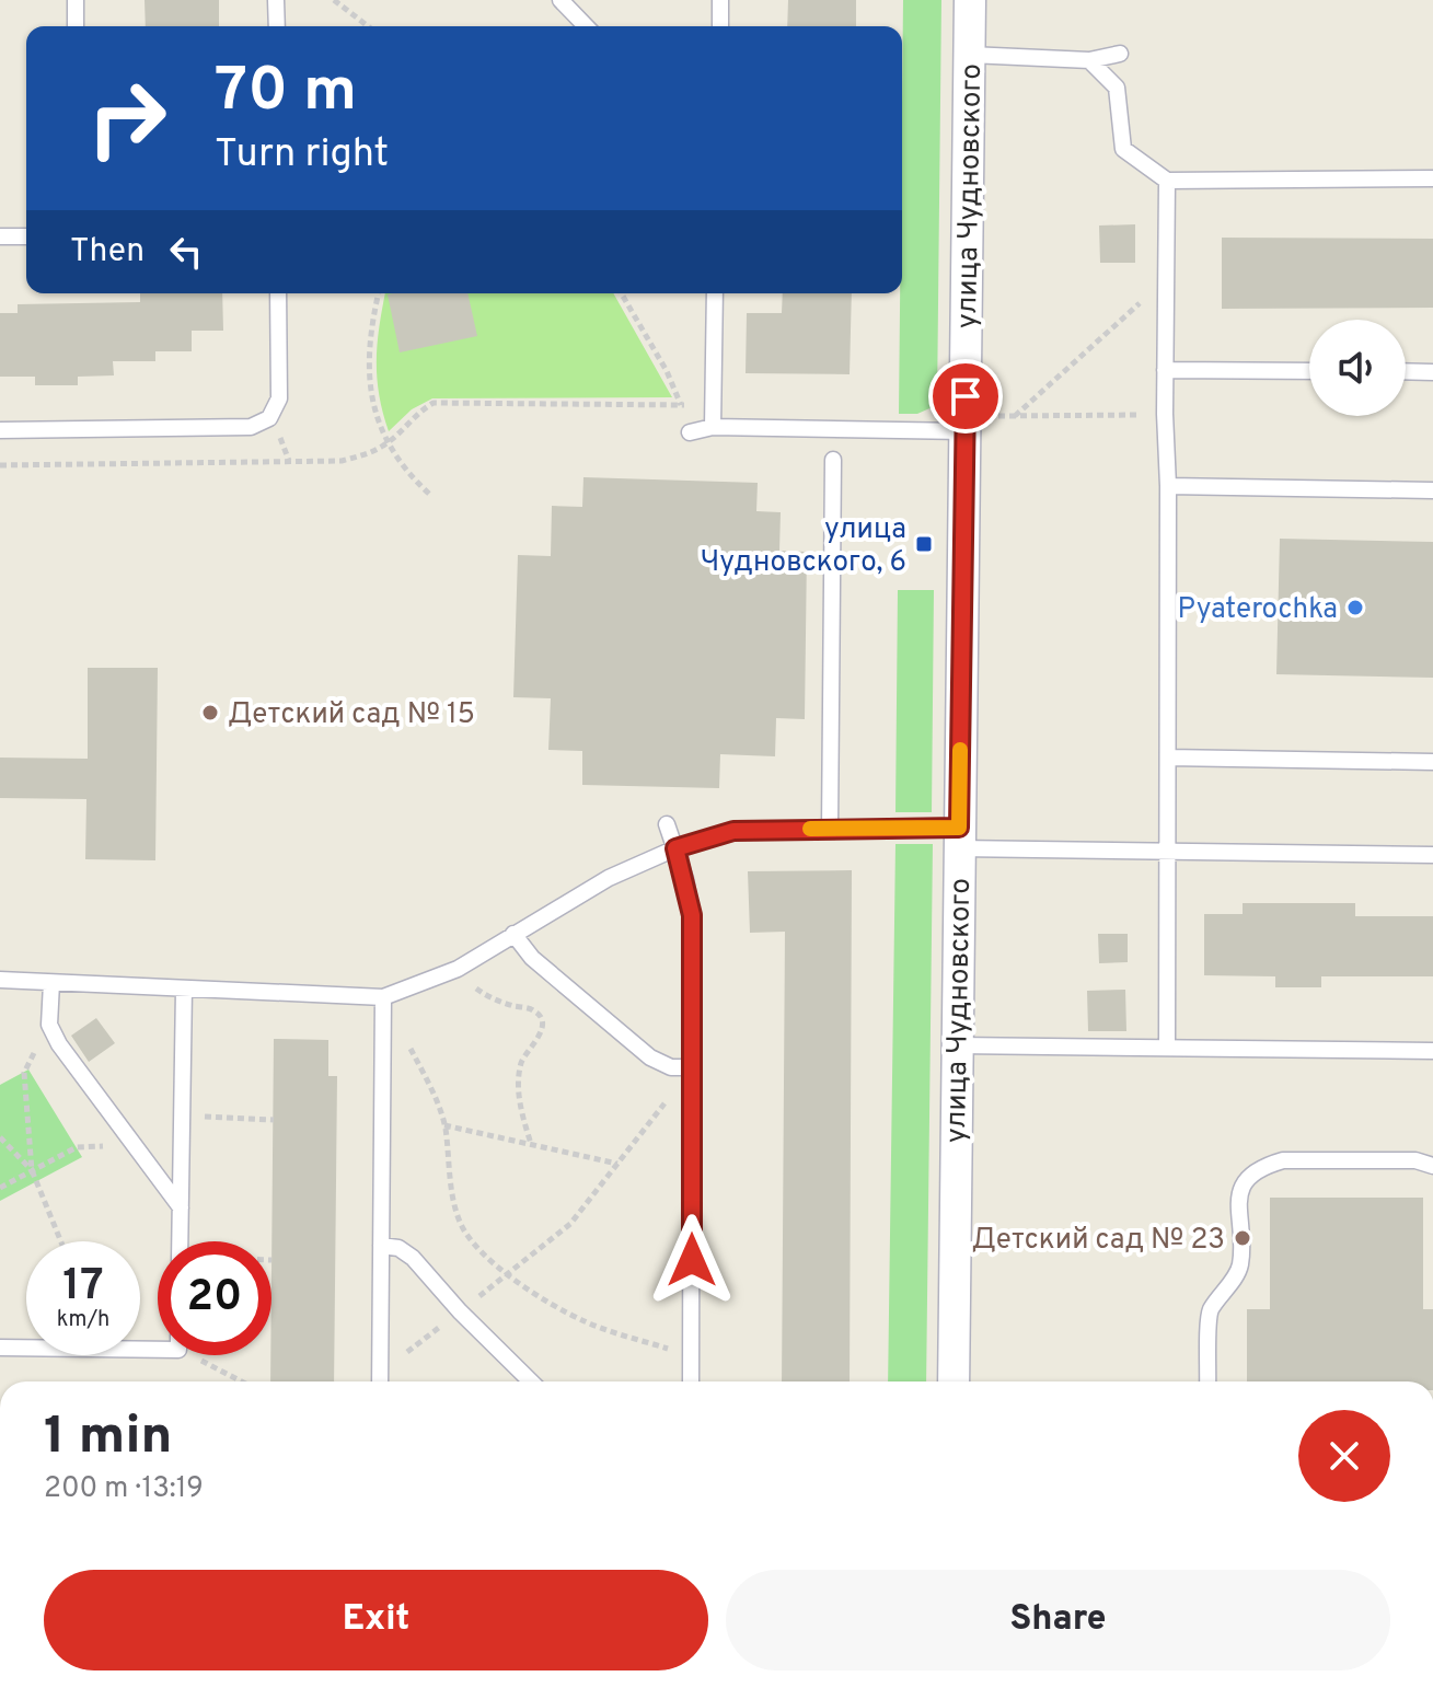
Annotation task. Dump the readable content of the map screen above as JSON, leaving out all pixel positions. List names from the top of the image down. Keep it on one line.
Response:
{"streets":{"street":["улица Чудновского"]},"places":{"transit":["улица Чудновского, 6"],"other":["Pyaterochka","Детский сад № 15","Детский сад № 23"]},"page":{"turn":["70 m","Turn right"],"then":"Then","speed":"17 km/h","limit":"20","heading":["1 min","200 m · 13:19"],"buttons":["Exit","Share"]}}
